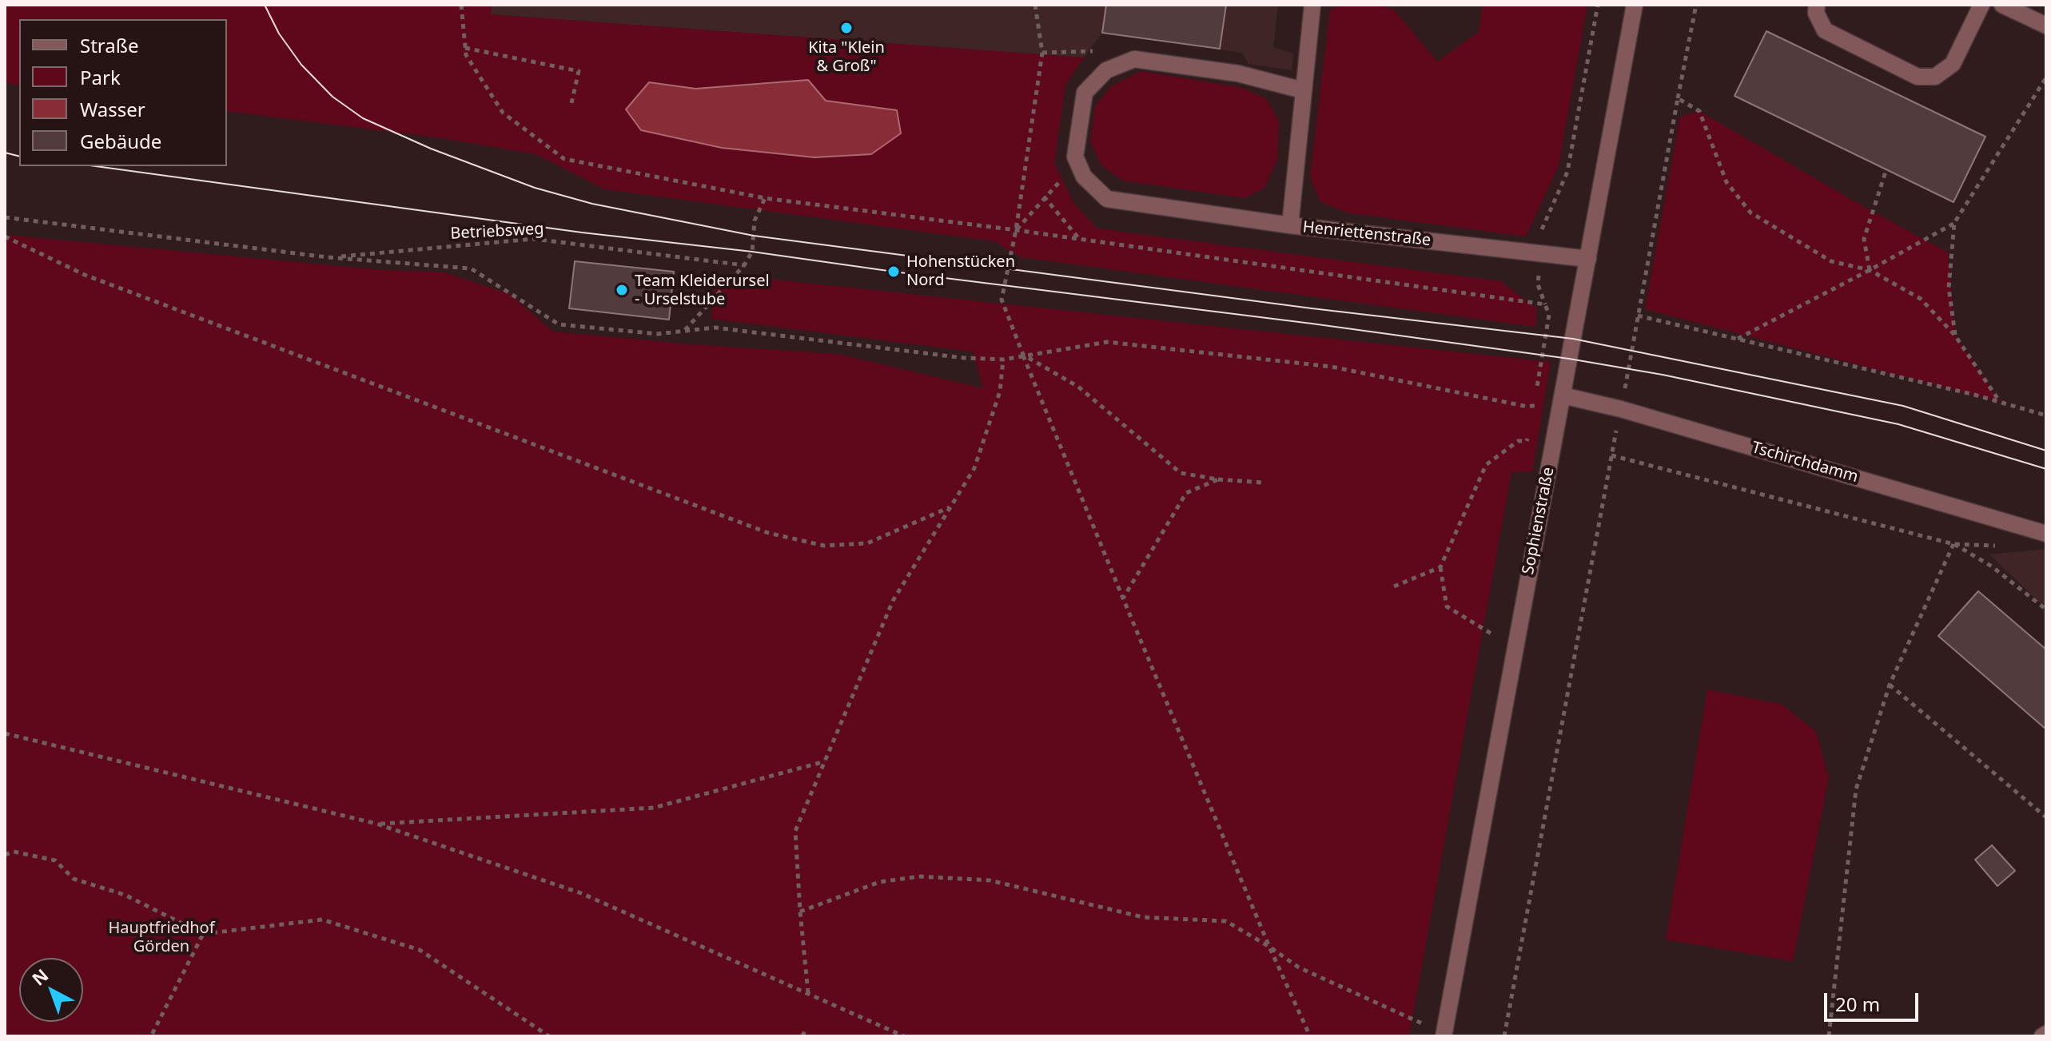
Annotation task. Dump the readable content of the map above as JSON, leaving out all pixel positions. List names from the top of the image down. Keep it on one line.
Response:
{"streets":{"street":["Henriettenstraße","Tschirchdamm","Sophienstraße"],"path":["Betriebsweg"]},"crossings":[["Henriettenstraße","Sophienstraße"],["Tschirchdamm","Sophienstraße"]],"parks":["Hauptfriedhof Görden"],"places":["Kita \"Klein & Groß\"","Hohenstücken Nord","Team Kleiderursel - Urselstube"],"legend":["Straße","Park","Wasser","Gebäude"],"scale_bar":"20 m","north":"top left"}
